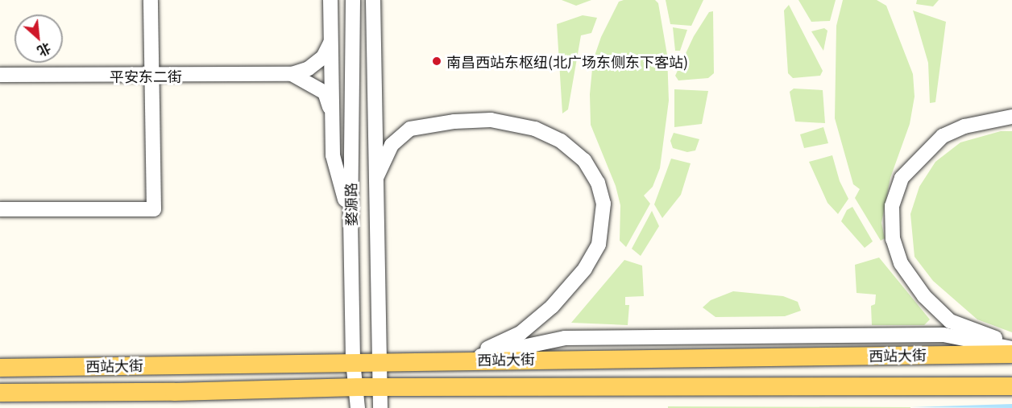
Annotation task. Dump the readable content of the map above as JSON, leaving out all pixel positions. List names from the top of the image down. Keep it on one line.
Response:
{"streets":{"main road":["西站大街"],"street":["平安东二街","婺源路"]},"crossings":[["婺源路","西站大街"]],"places":["南昌西站东枢纽(北广场东侧东下客站)"],"north":"bottom right"}
